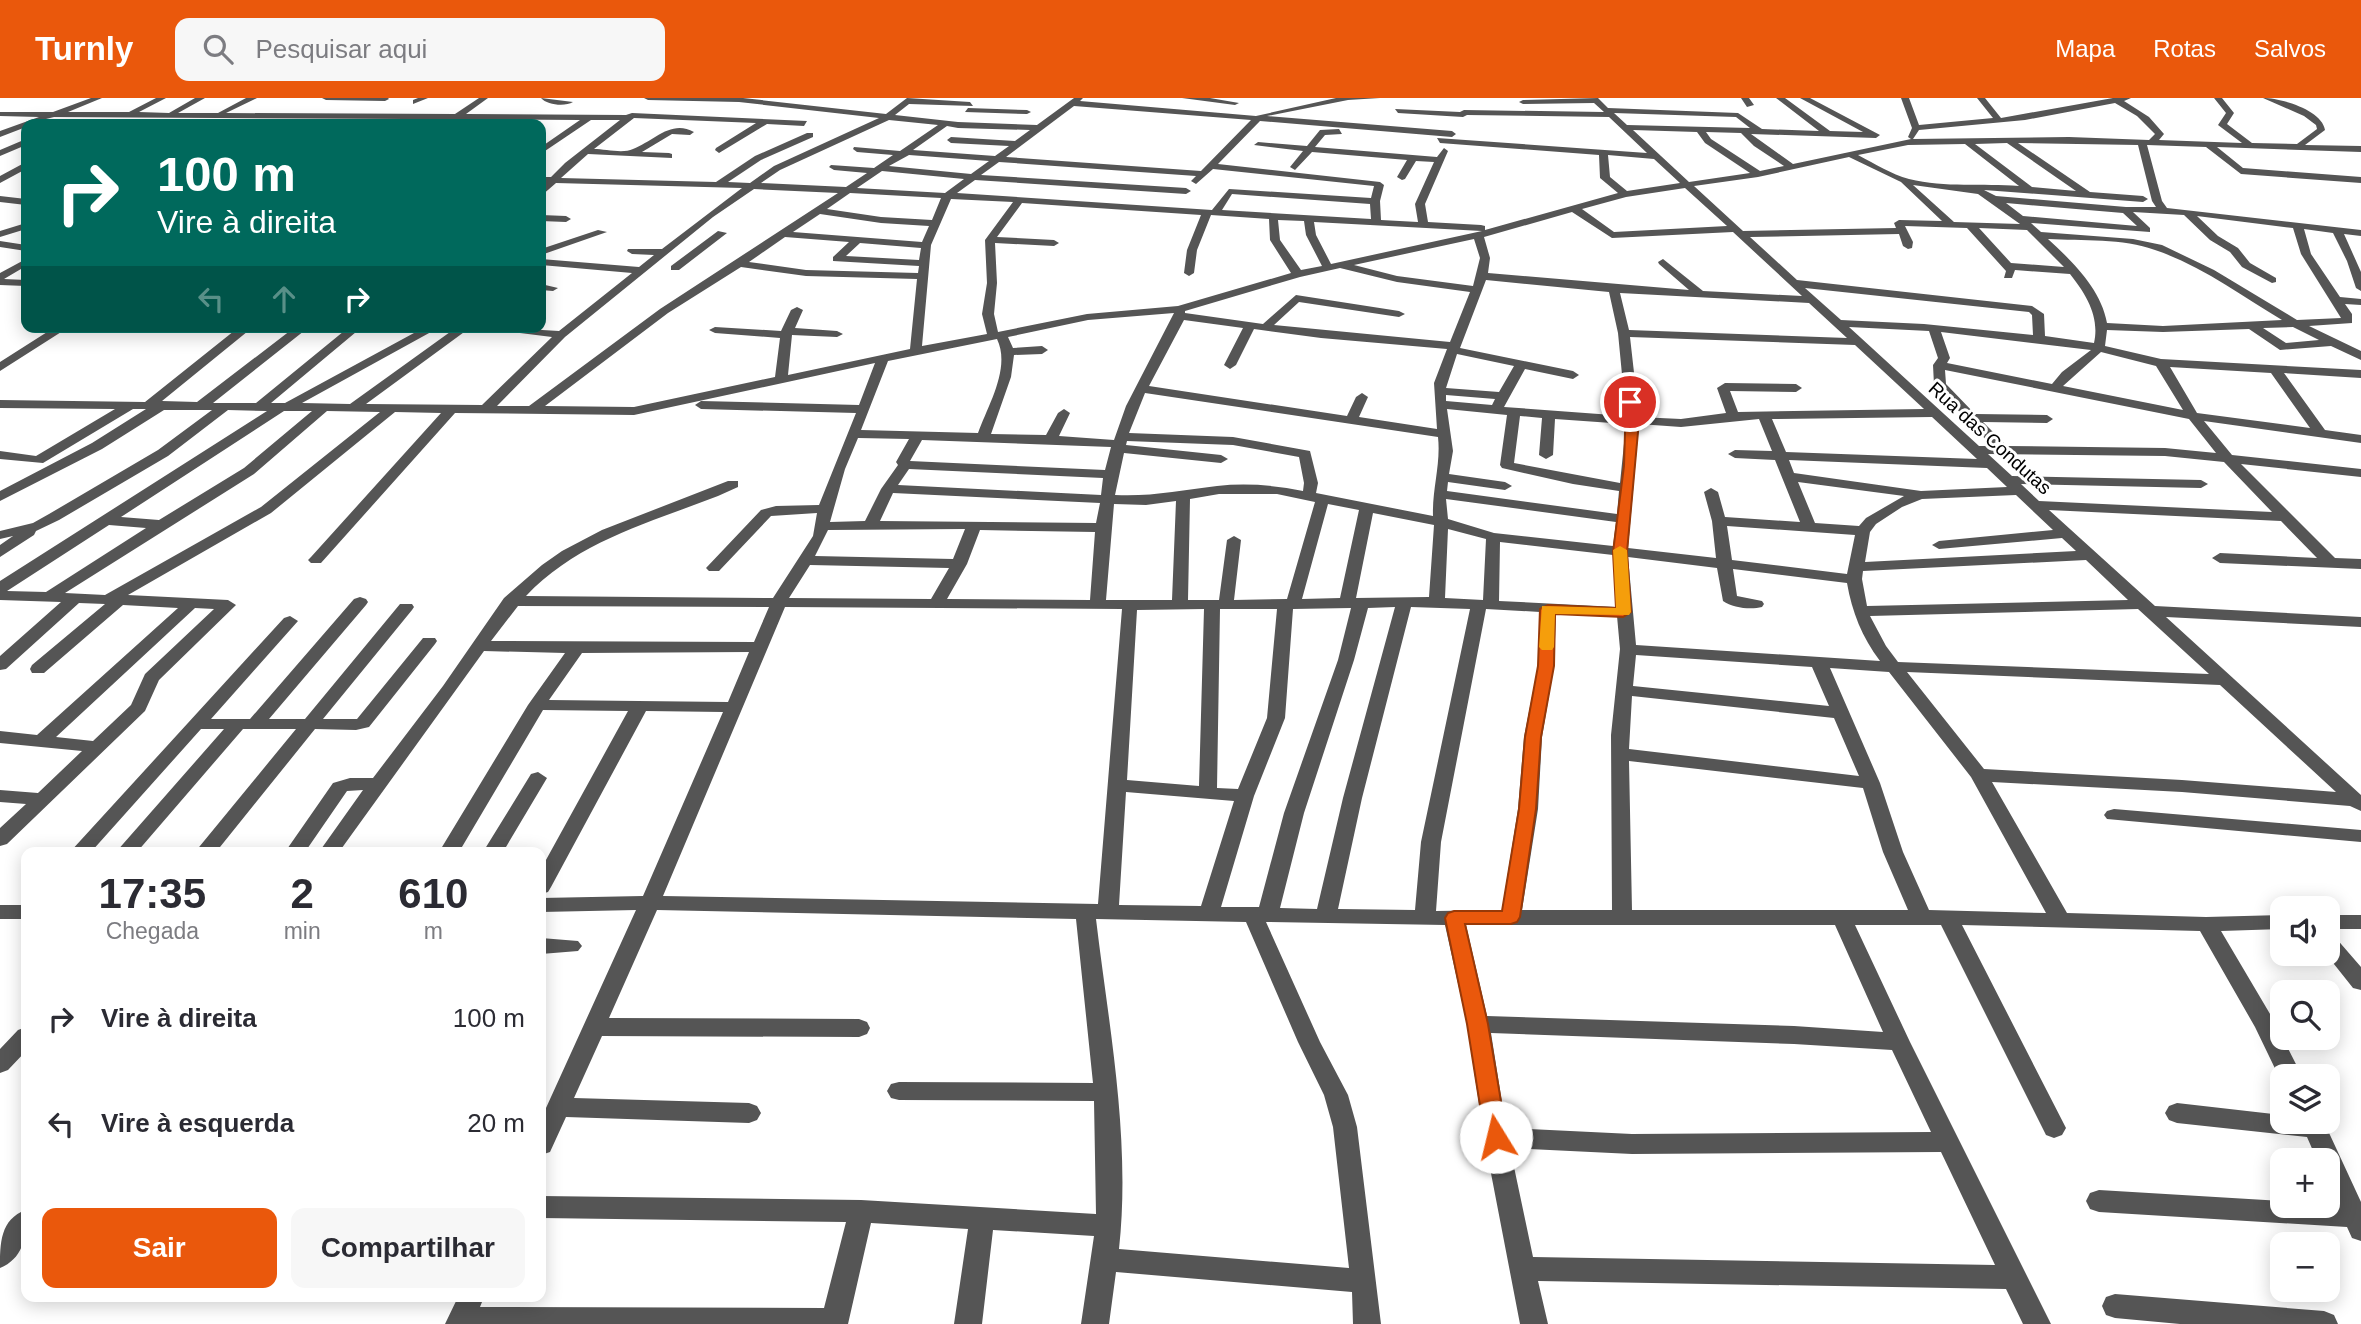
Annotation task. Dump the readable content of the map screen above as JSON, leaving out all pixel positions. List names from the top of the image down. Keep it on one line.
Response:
{"streets":{"street":["Rua das Condutas"]},"page":{"header":"Turnly","search":"Pesquisar aqui","nav":["Mapa","Rotas","Salvos"],"turn":["100 m","Vire à direita"],"eta":["17:35","Chegada","2","min","610","m"],"map_buttons":["+","−"],"list":[{"name":"Vire à direita","value":"100 m"},{"name":"Vire à esquerda","value":"20 m"}],"buttons":["Sair","Compartilhar"]}}
